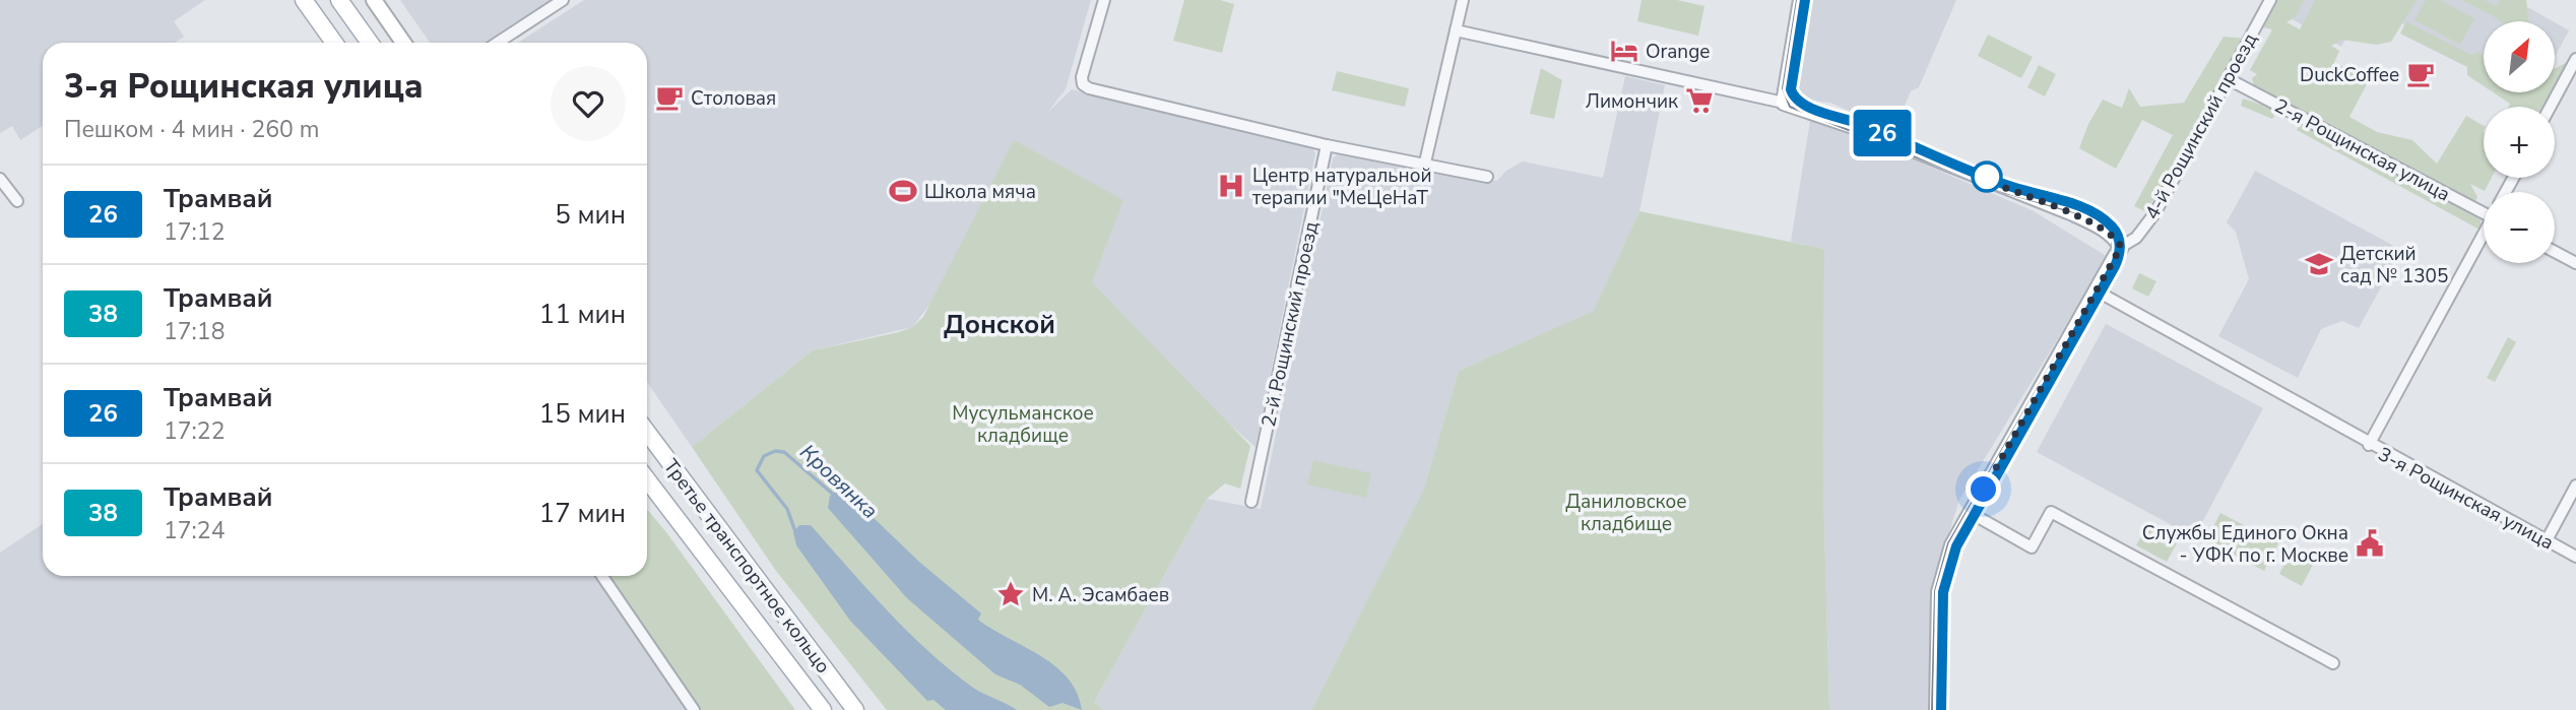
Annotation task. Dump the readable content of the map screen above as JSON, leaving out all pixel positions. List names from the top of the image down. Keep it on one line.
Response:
{"streets":{"main road":["Третье транспортное кольцо"],"street":["4-й Рощинский проезд","2-я Рощинская улица","2-й Рощинский проезд","3-я Рощинская улица"]},"crossings":[["4-й Рощинский проезд","2-я Рощинская улица"],["4-й Рощинский проезд","3-я Рощинская улица"]],"districts":["Донской"],"water":["Кровянка"],"parks":["Мусульманское кладбище","Даниловское кладбище"],"places":{"hotel":["Orange"],"cafe":["DuckCoffee","Столовая"],"supermarket":["Лимончик"],"hospital":["Центр натуральной терапии \"МеЦеНаТ"],"sports":["Школа мяча"],"school or university":["Детский сад № 1305"],"public building":["Службы Единого Окна - УФК по г. Москве"],"place":["М. А. Эсамбаев"]},"lines":["tram line 26"],"north":"top right","page":{"on_map":"26","map_buttons":["+","−"],"heading":["3-я Рощинская улица","Пешком · 4 мин · 260 m"],"list":[{"mark":"26","name":"Трамвай","note":"17:12","value":"5 мин"},{"mark":"38","name":"Трамвай","note":"17:18","value":"11 мин"},{"mark":"26","name":"Трамвай","note":"17:22","value":"15 мин"},{"mark":"38","name":"Трамвай","note":"17:24","value":"17 мин"}]}}
